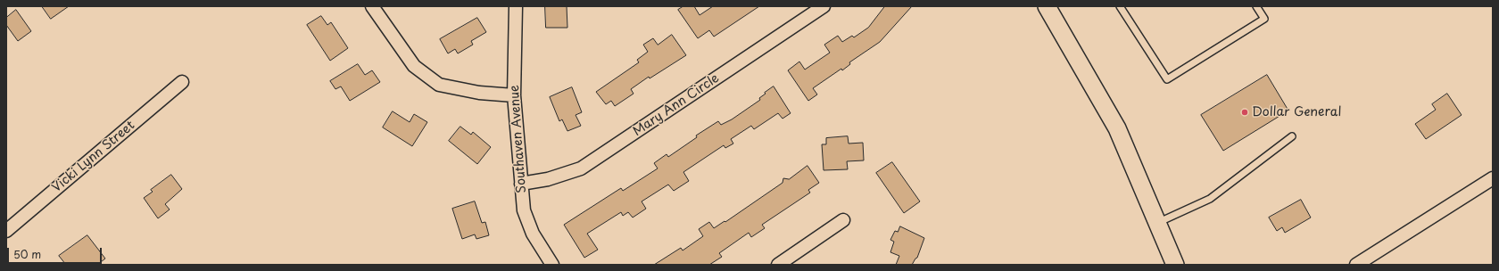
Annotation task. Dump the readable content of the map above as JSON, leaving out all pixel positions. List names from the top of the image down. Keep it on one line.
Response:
{"streets":{"street":["Mary Ann Circle","Southaven Avenue","Vicki Lynn Street"]},"crossings":[["Mary Ann Circle","Southaven Avenue"]],"places":["Dollar General"],"scale_bar":"50 m"}
